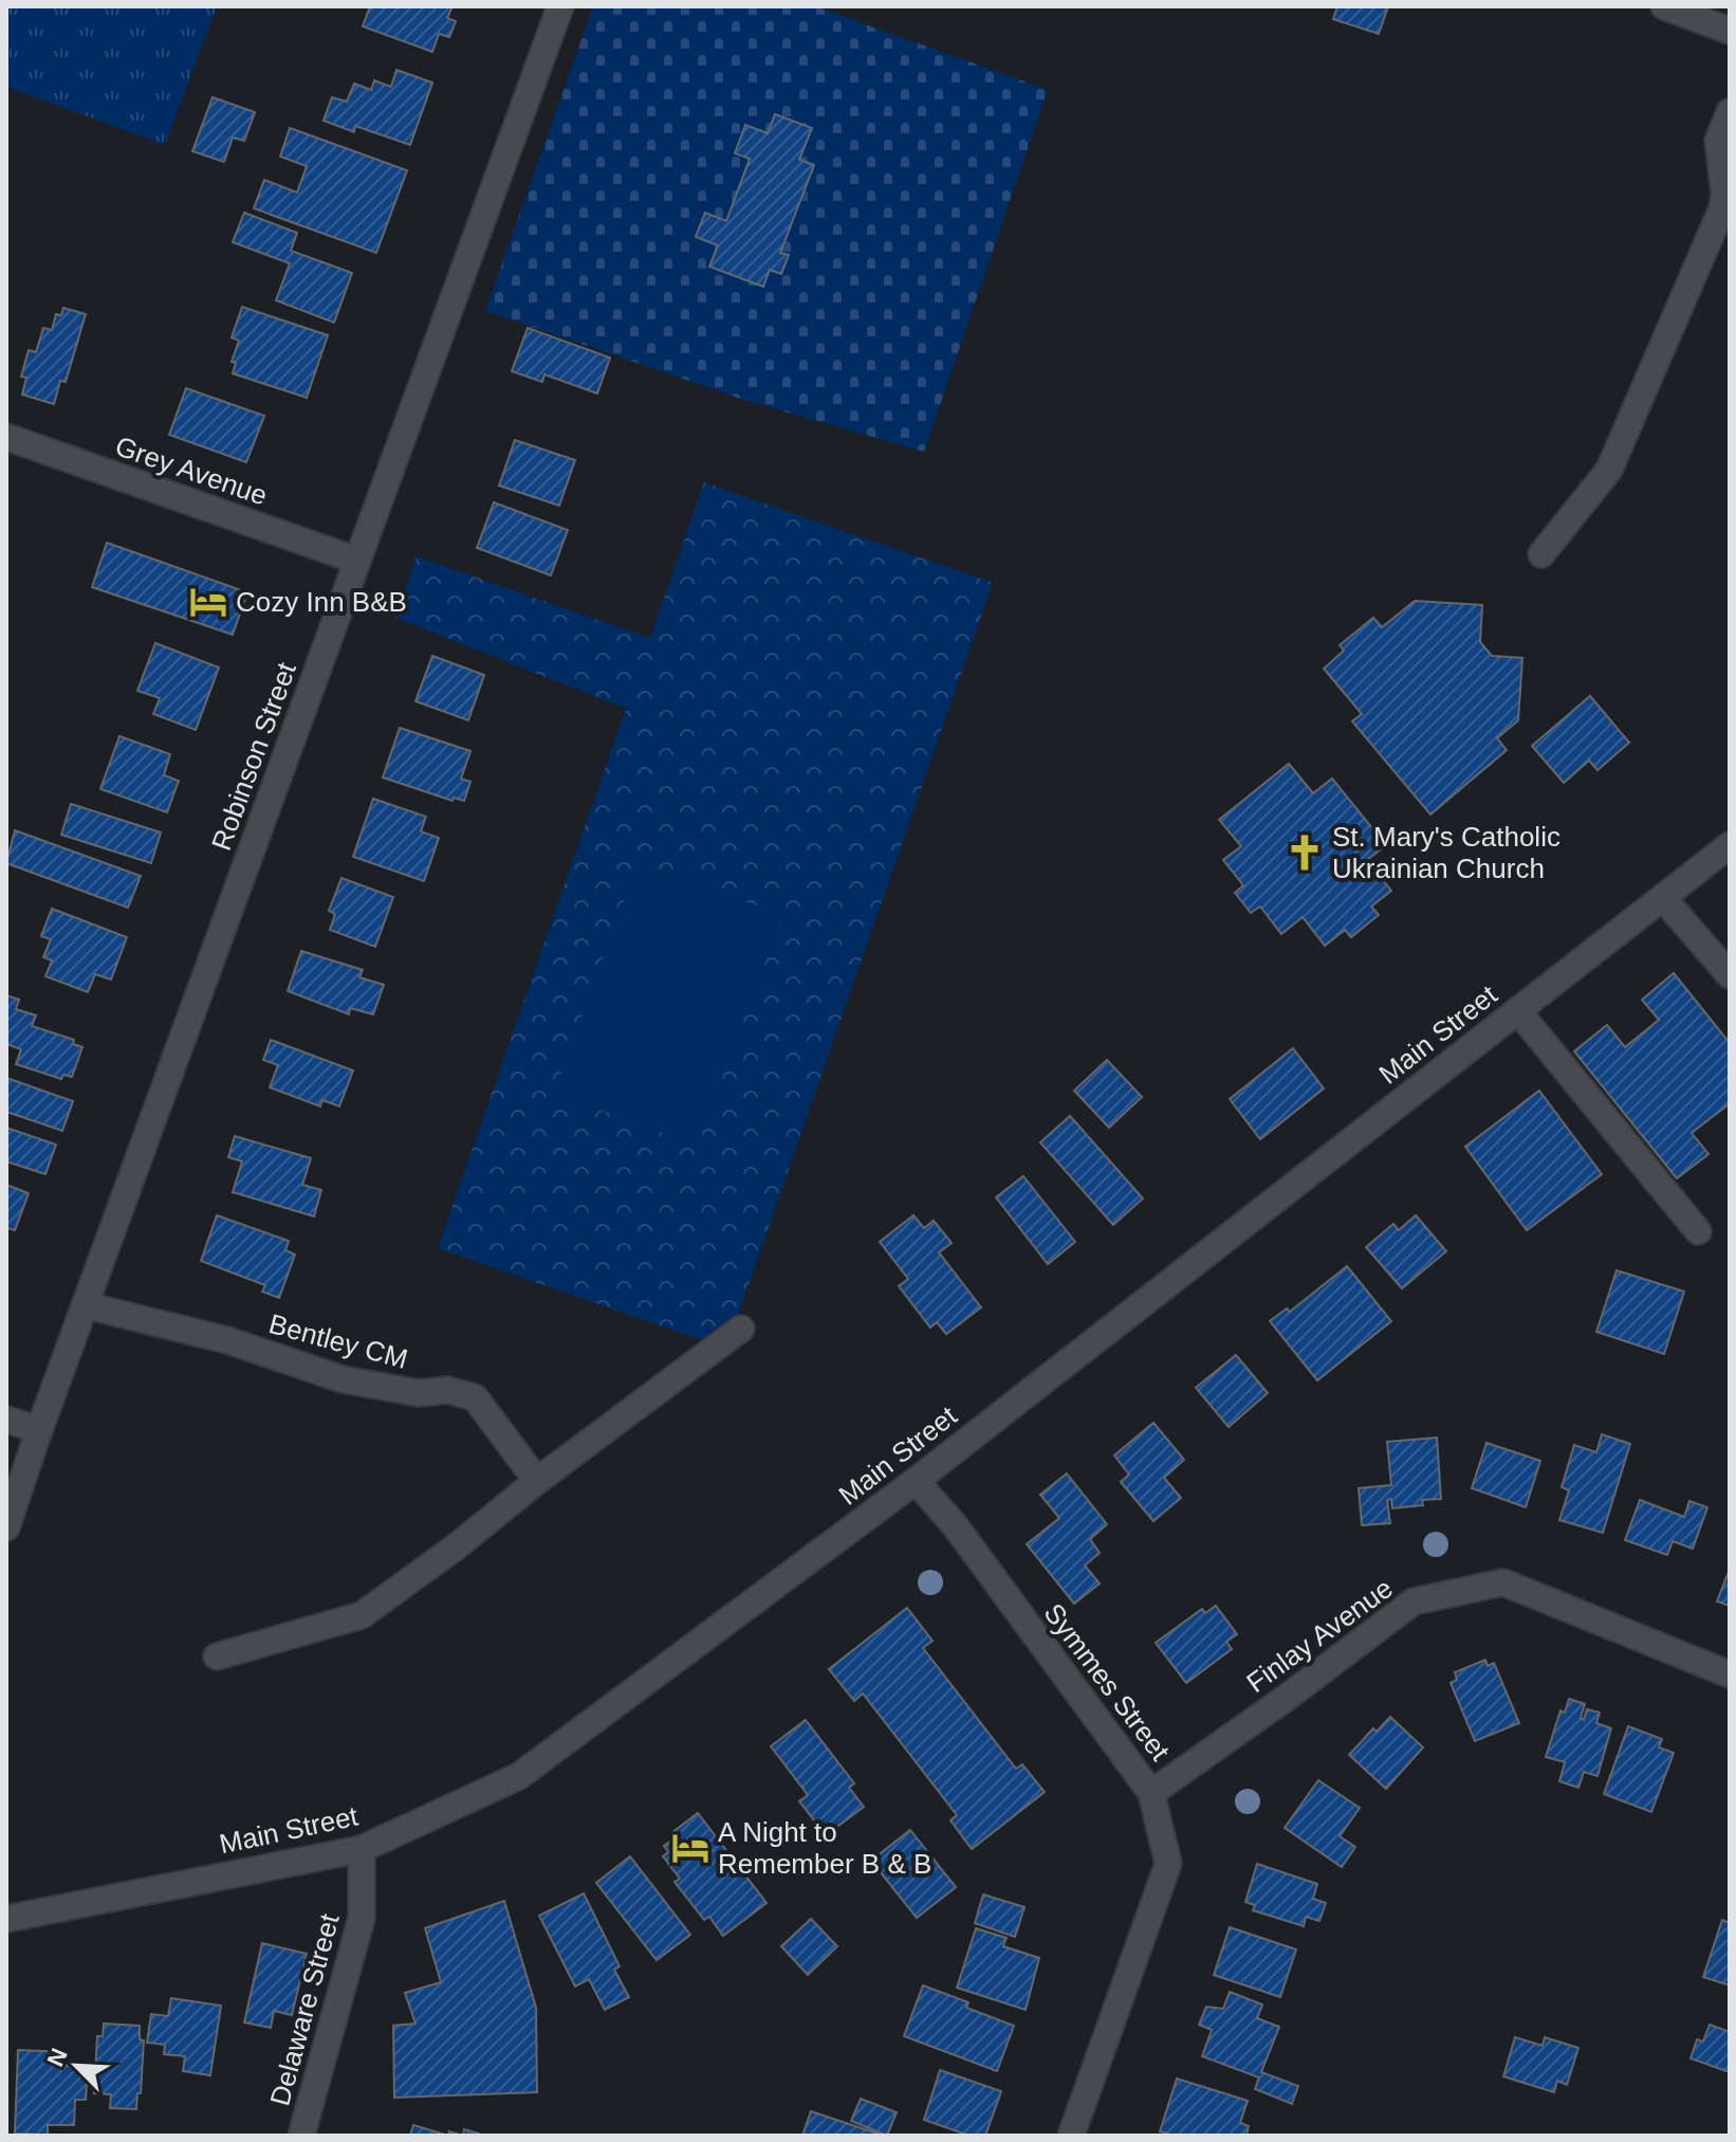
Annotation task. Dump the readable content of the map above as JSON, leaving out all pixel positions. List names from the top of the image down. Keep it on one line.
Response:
{"streets":{"street":["Grey Avenue","Robinson Street","Main Street","Bentley CM","Finlay Avenue","Symmes Street","Delaware Street"]},"crossings":[["Grey Avenue","Robinson Street"],["Robinson Street","Bentley CM"],["Main Street","Symmes Street"],["Main Street","Delaware Street"],["Finlay Avenue","Symmes Street"]],"places":{"hotel":["Cozy Inn B&B","A Night to Remember B & B"],"church":["St. Mary's Catholic Ukrainian Church"]},"north":"top left"}
